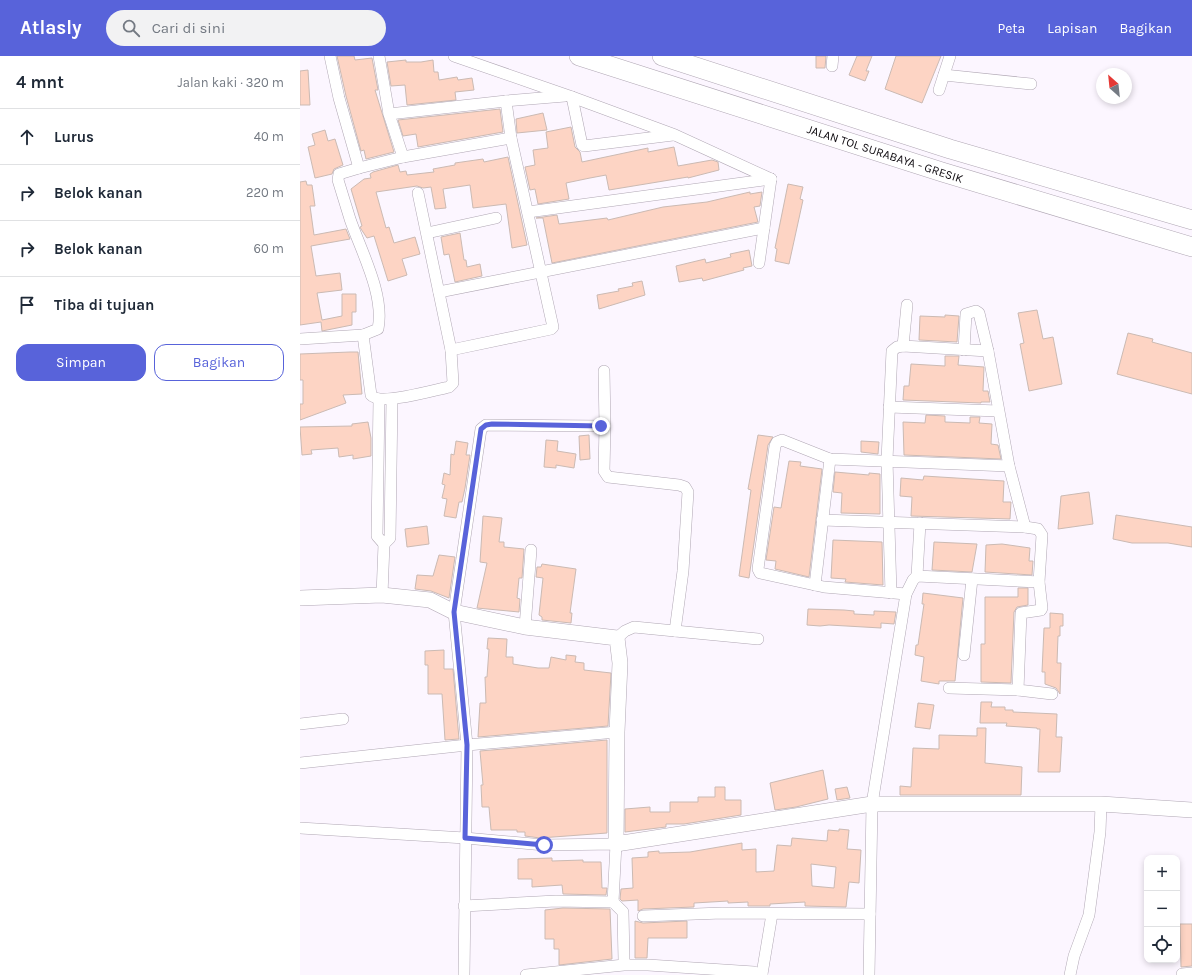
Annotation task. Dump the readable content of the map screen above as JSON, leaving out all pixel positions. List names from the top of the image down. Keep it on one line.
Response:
{"streets":{"highway":["JALAN TOL SURABAYA - GRESIK"]},"north":"top left","page":{"header":"Atlasly","search":"Cari di sini","nav":["Peta","Lapisan","Bagikan"],"heading":["4 mnt","Jalan kaki · 320 m"],"list":[["Lurus","40 m"],["Belok kanan","220 m"],["Belok kanan","60 m"],"Tiba di tujuan"],"buttons":["Simpan","Bagikan"],"map_buttons":["+","−"]}}
